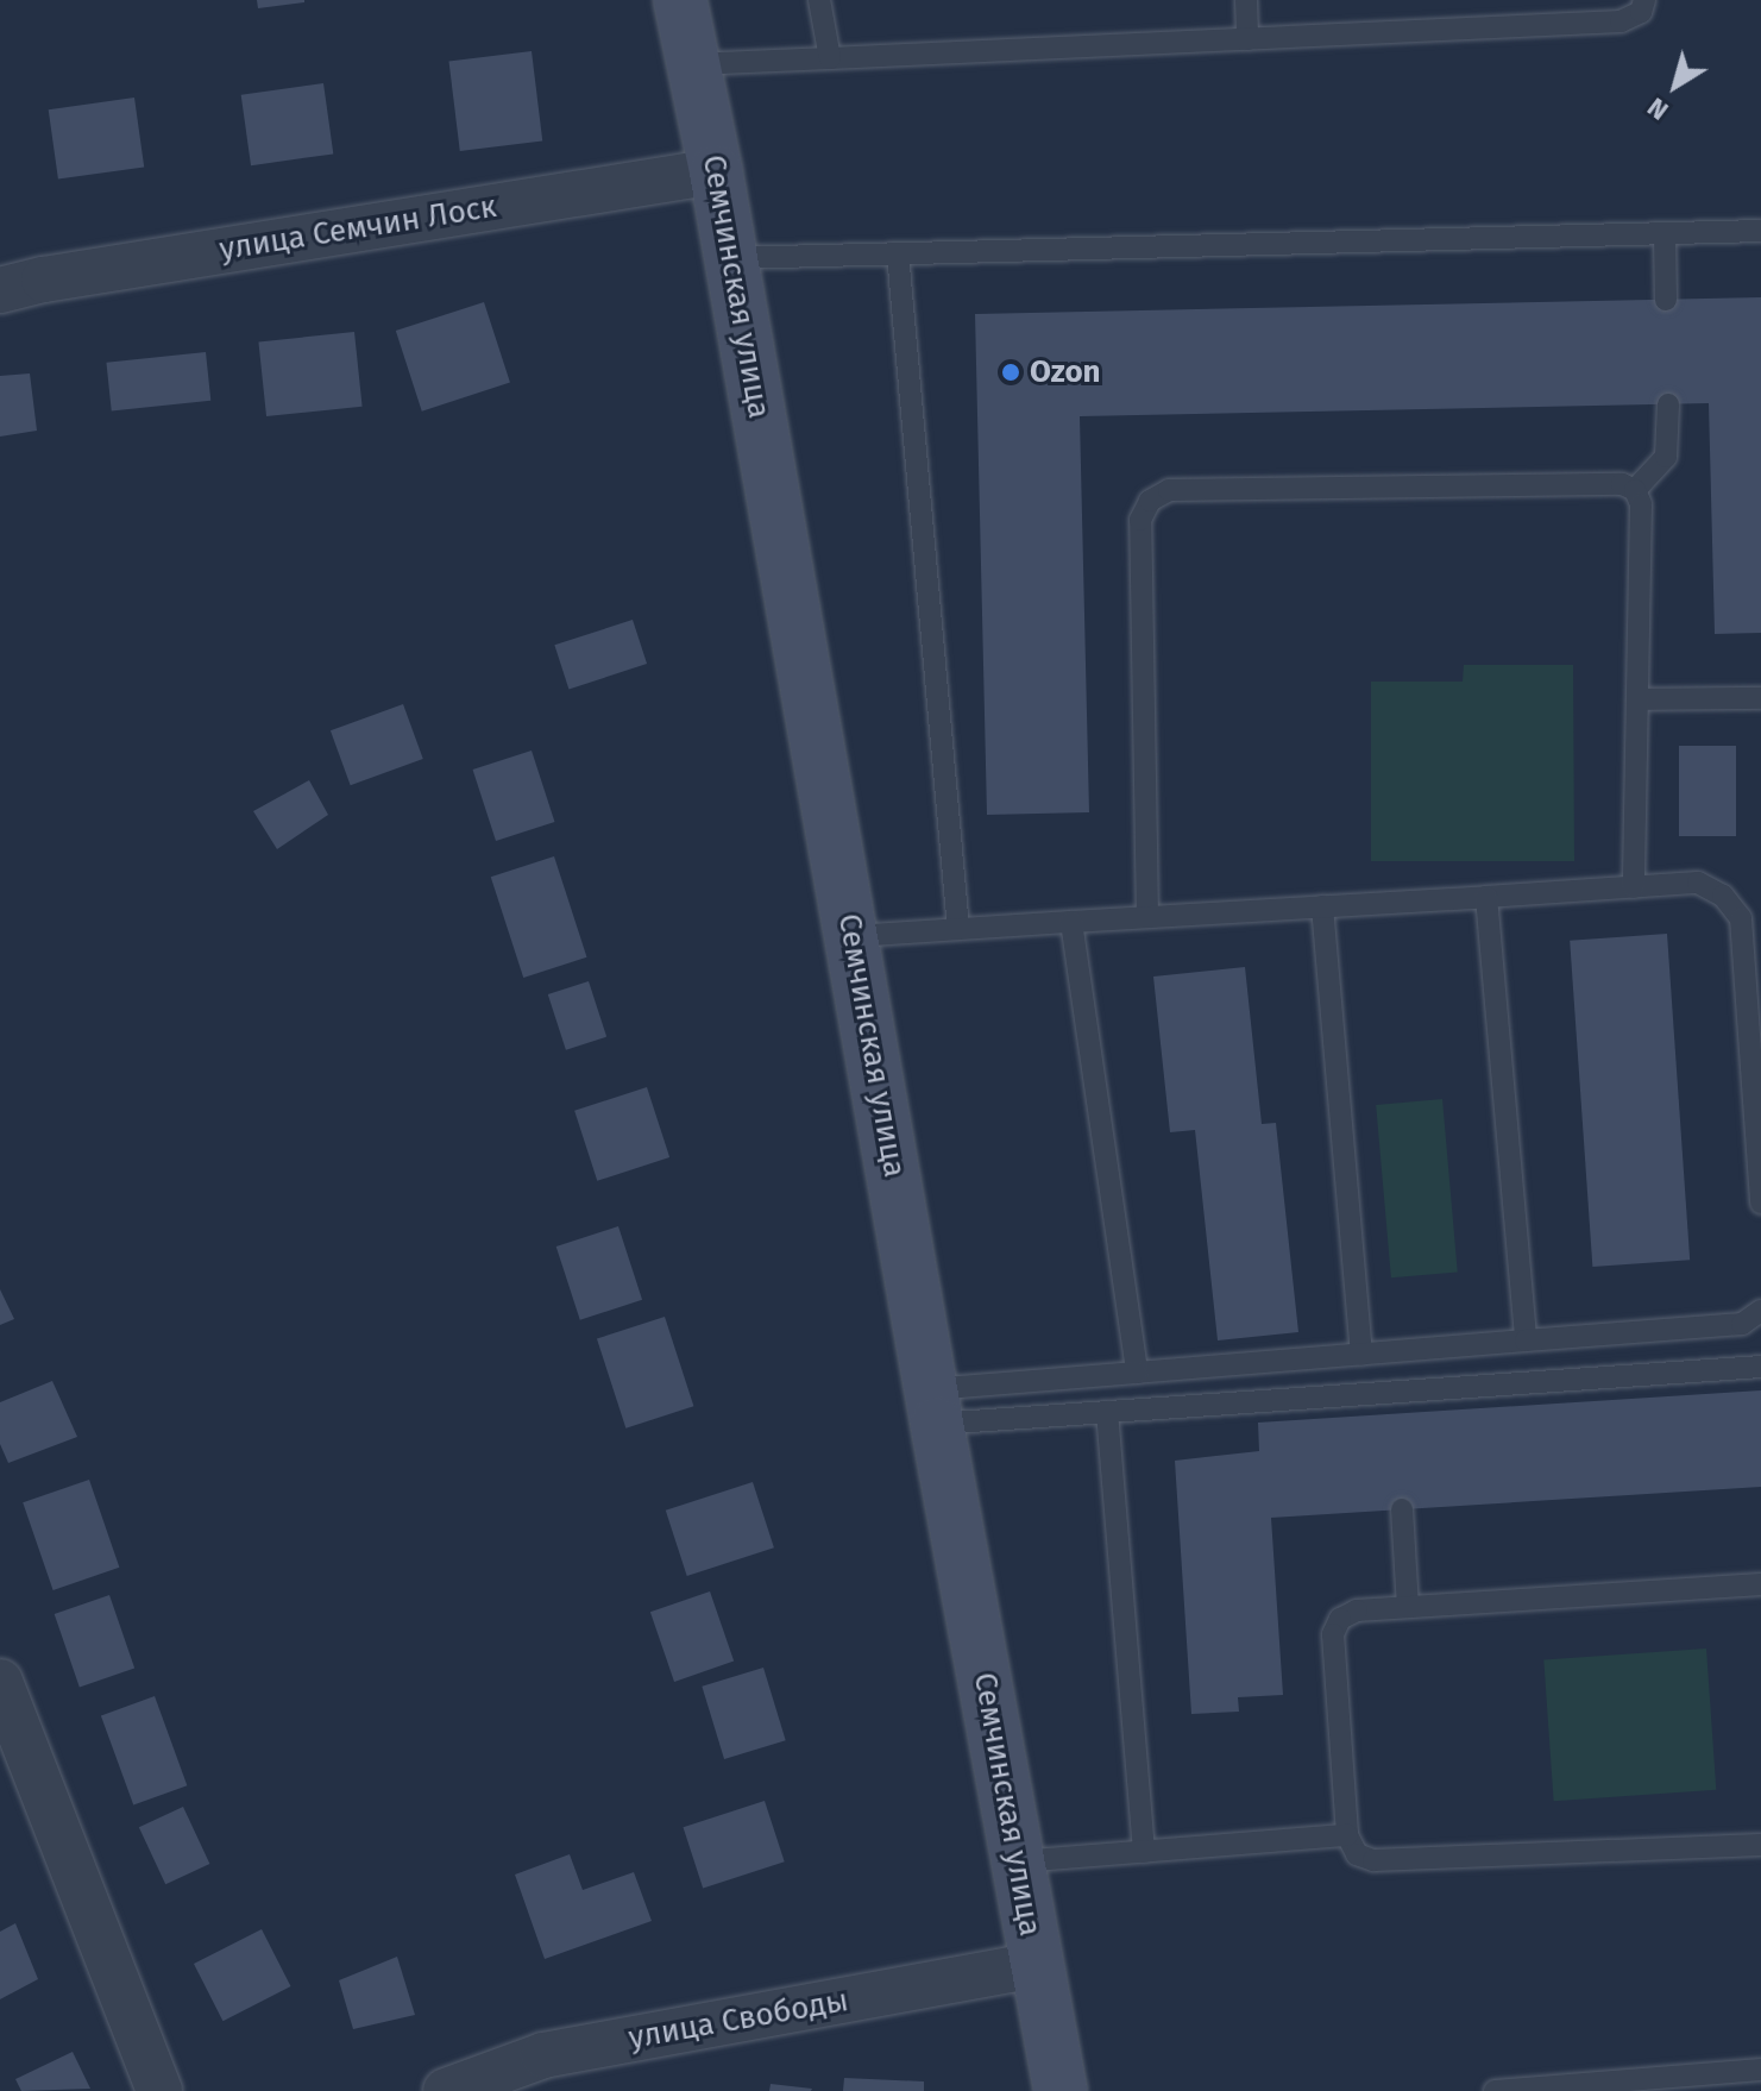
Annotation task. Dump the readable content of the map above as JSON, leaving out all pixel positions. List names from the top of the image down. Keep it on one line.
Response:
{"streets":{"street":["улица Семчин Лоск","Семчинская улица","улица Свободы"]},"crossings":[["улица Семчин Лоск","Семчинская улица"],["Семчинская улица","улица Свободы"]],"places":["Ozon"],"north":"bottom left"}
